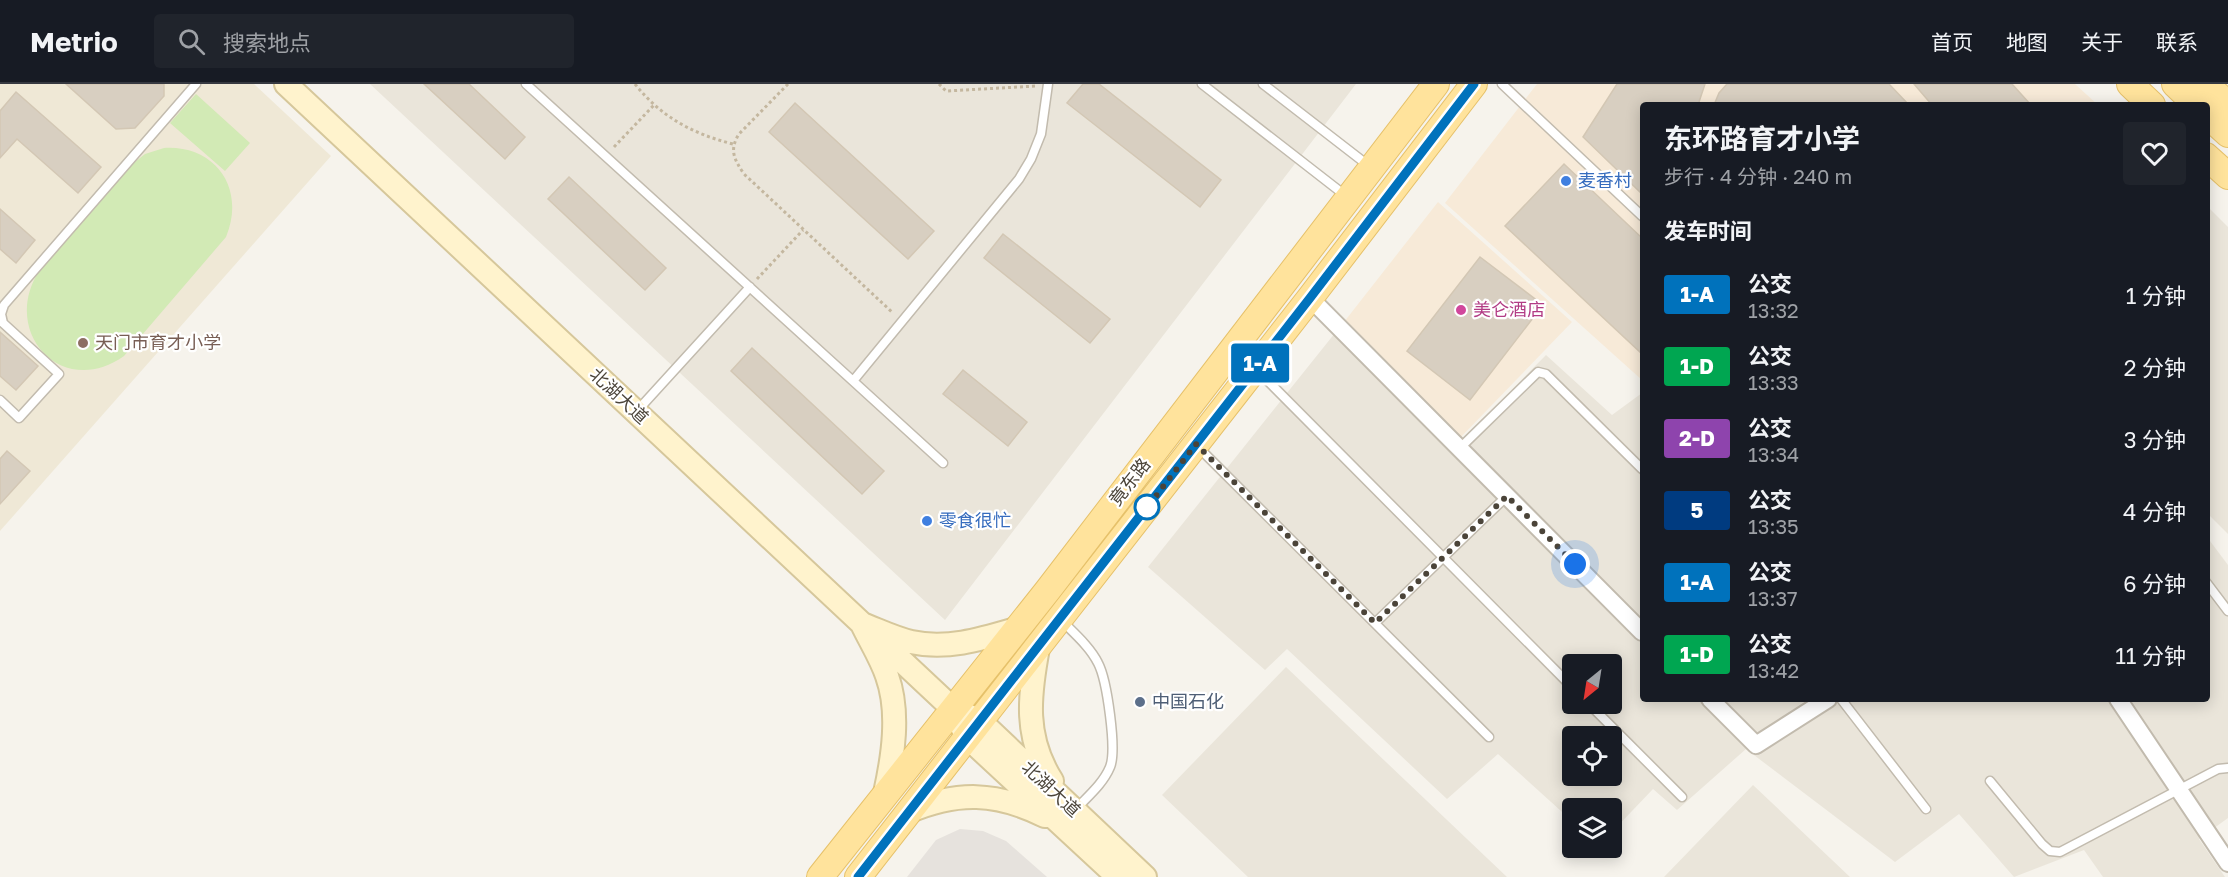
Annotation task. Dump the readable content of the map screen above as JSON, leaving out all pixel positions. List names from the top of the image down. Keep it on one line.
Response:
{"streets":{"main road":["竟东路"],"street":["北湖大道"]},"crossings":[["北湖大道","竟东路"]],"places":["麦香村","美仑酒店","天门市育才小学","零食很忙","中国石化"],"lines":["bus line 1-A"],"north":"bottom left","page":{"header":"Metrio","search":"搜索地点","nav":["首页","地图","关于","联系"],"on_map":"1-A","heading":[["东环路育才小学","步行 · 4 分钟 · 240 m"],"发车时间"],"list":[{"mark":"1-A","name":"公交","note":"13:32","value":"1 分钟"},{"mark":"1-D","name":"公交","note":"13:33","value":"2 分钟"},{"mark":"2-D","name":"公交","note":"13:34","value":"3 分钟"},{"mark":"5","name":"公交","note":"13:35","value":"4 分钟"},{"mark":"1-A","name":"公交","note":"13:37","value":"6 分钟"},{"mark":"1-D","name":"公交","note":"13:42","value":"11 分钟"}]}}
